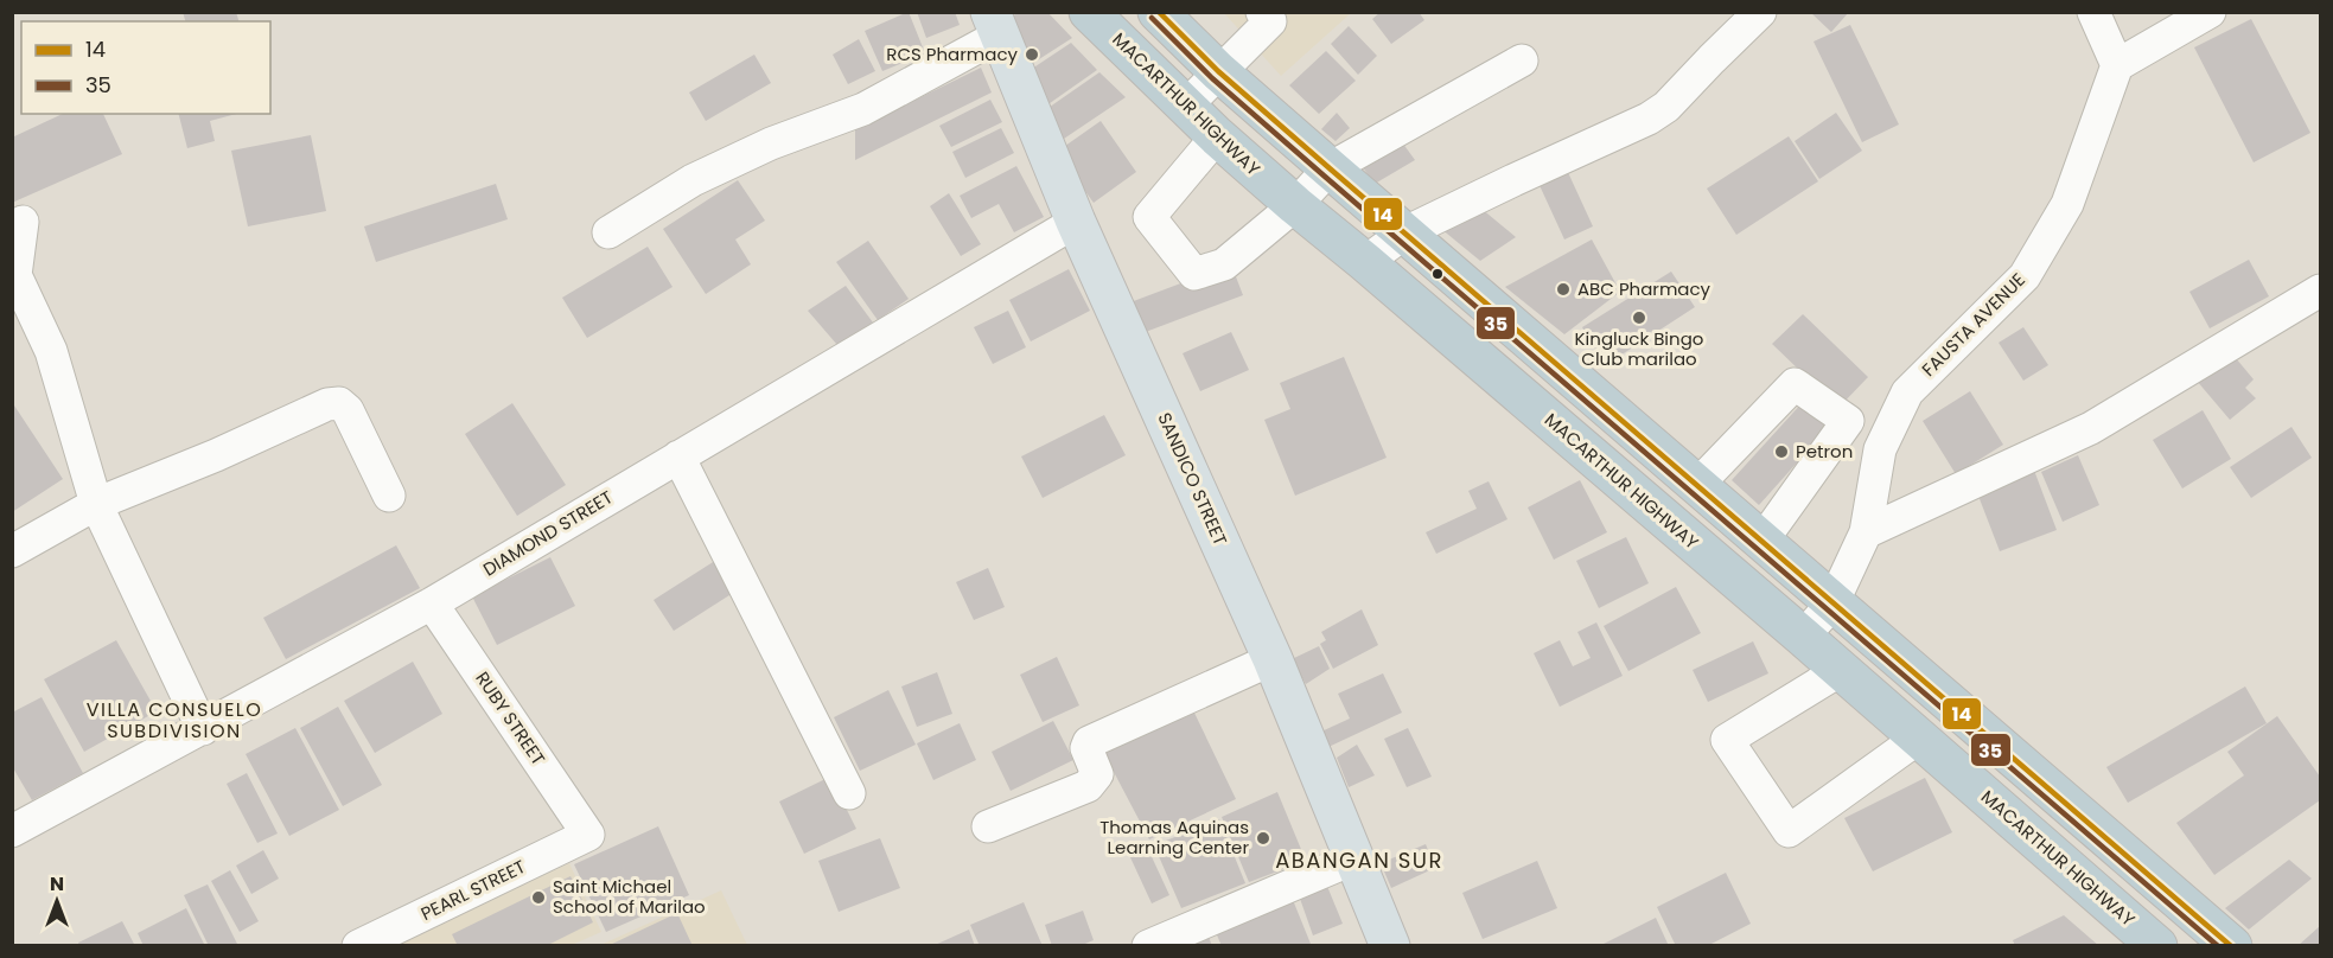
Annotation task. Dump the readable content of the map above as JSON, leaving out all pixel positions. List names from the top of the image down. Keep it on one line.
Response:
{"streets":{"highway":["MACARTHUR HIGHWAY"],"main road":["SANDICO STREET"],"street":["FAUSTA AVENUE","DIAMOND STREET","RUBY STREET","PEARL STREET"]},"crossings":[["MACARTHUR HIGHWAY","FAUSTA AVENUE"],["SANDICO STREET","DIAMOND STREET"],["DIAMOND STREET","RUBY STREET"],["RUBY STREET","PEARL STREET"]],"districts":["VILLA CONSUELO SUBDIVISION","ABANGAN SUR"],"places":["RCS Pharmacy","ABC Pharmacy","Kingluck Bingo Club marilao","Petron","Thomas Aquinas Learning Center","Saint Michael School of Marilao"],"lines":["transit line 14","transit line 35"],"legend":["14","35"],"north":"top"}
